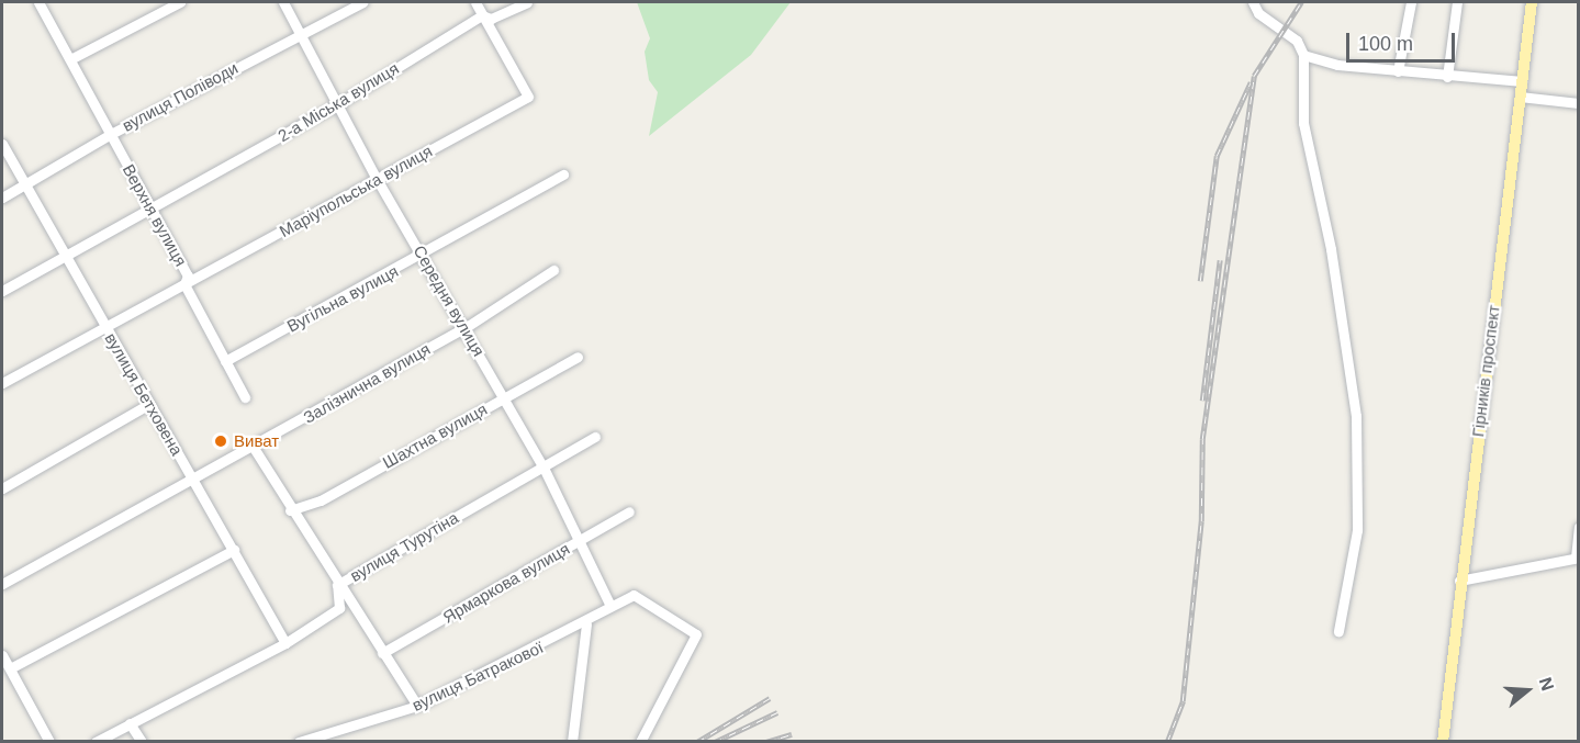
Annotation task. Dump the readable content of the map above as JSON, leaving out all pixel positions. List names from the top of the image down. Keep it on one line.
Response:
{"streets":{"main road":["Гірників проспект"],"street":["вулиця Поліводи","2-а Міська вулиця","Маріупольська вулиця","Верхня вулиця","Вугільна вулиця","Середня вулиця","Залізнична вулиця","вулиця Бетховена","Шахтна вулиця","вулиця Турутіна","Ярмаркова вулиця","вулиця Батракової"]},"crossings":[["вулиця Поліводи","Верхня вулиця"],["вулиця Поліводи","Середня вулиця"],["вулиця Поліводи","вулиця Бетховена"],["2-а Міська вулиця","Маріупольська вулиця"],["2-а Міська вулиця","Верхня вулиця"],["2-а Міська вулиця","Середня вулиця"],["2-а Міська вулиця","вулиця Бетховена"],["Маріупольська вулиця","Верхня вулиця"],["Маріупольська вулиця","Середня вулиця"],["Маріупольська вулиця","вулиця Бетховена"],["Верхня вулиця","Вугільна вулиця"],["Вугільна вулиця","Середня вулиця"],["Середня вулиця","Залізнична вулиця"],["Середня вулиця","Шахтна вулиця"],["Середня вулиця","вулиця Турутіна"],["Середня вулиця","Ярмаркова вулиця"],["Середня вулиця","вулиця Батракової"],["Залізнична вулиця","вулиця Бетховена"],["вулиця Бетховена","вулиця Турутіна"]],"places":["Виват"],"scale_bar":"100 m","north":"right"}
